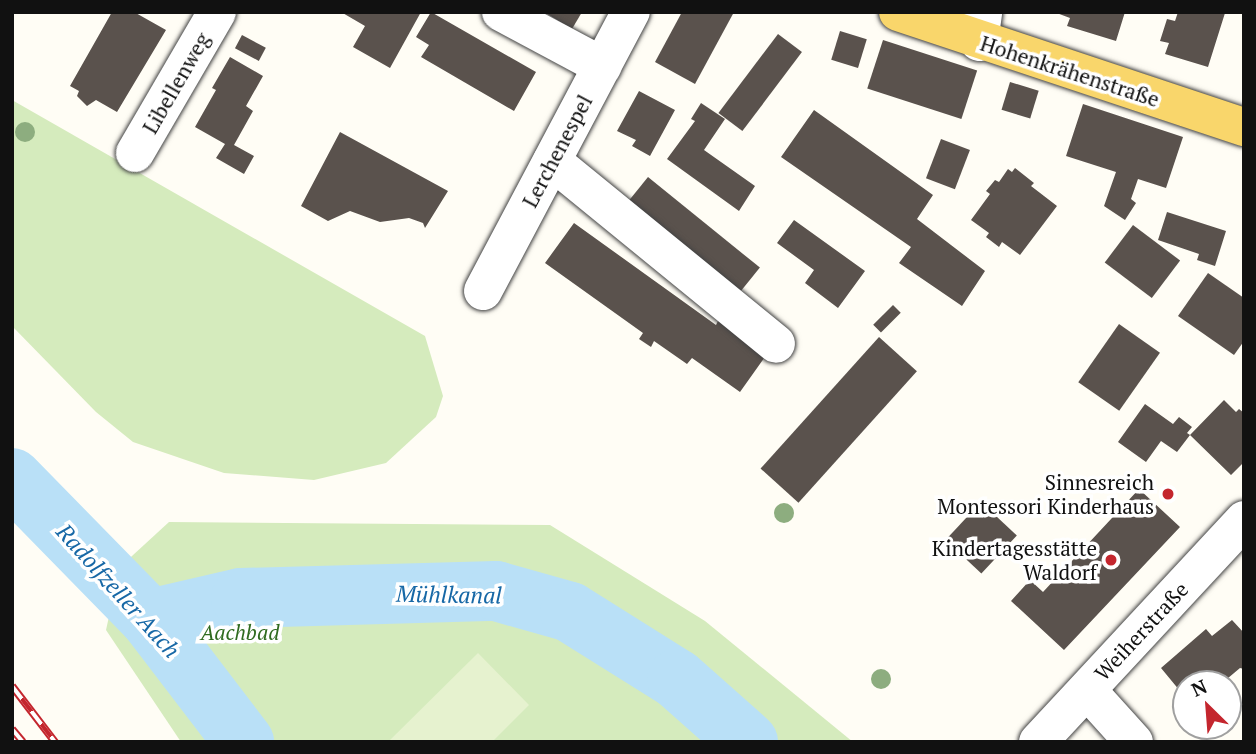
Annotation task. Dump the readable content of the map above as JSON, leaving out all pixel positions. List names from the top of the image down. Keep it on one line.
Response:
{"streets":{"main road":["Hohenkrähenstraße"],"street":["Libellenweg","Lerchenespel","Weiherstraße"]},"water":["Radolfzeller Aach","Mühlkanal"],"parks":["Aachbad"],"places":["Sinnesreich Montessori Kinderhaus","Kindertagesstätte Waldorf"],"north":"top left"}
